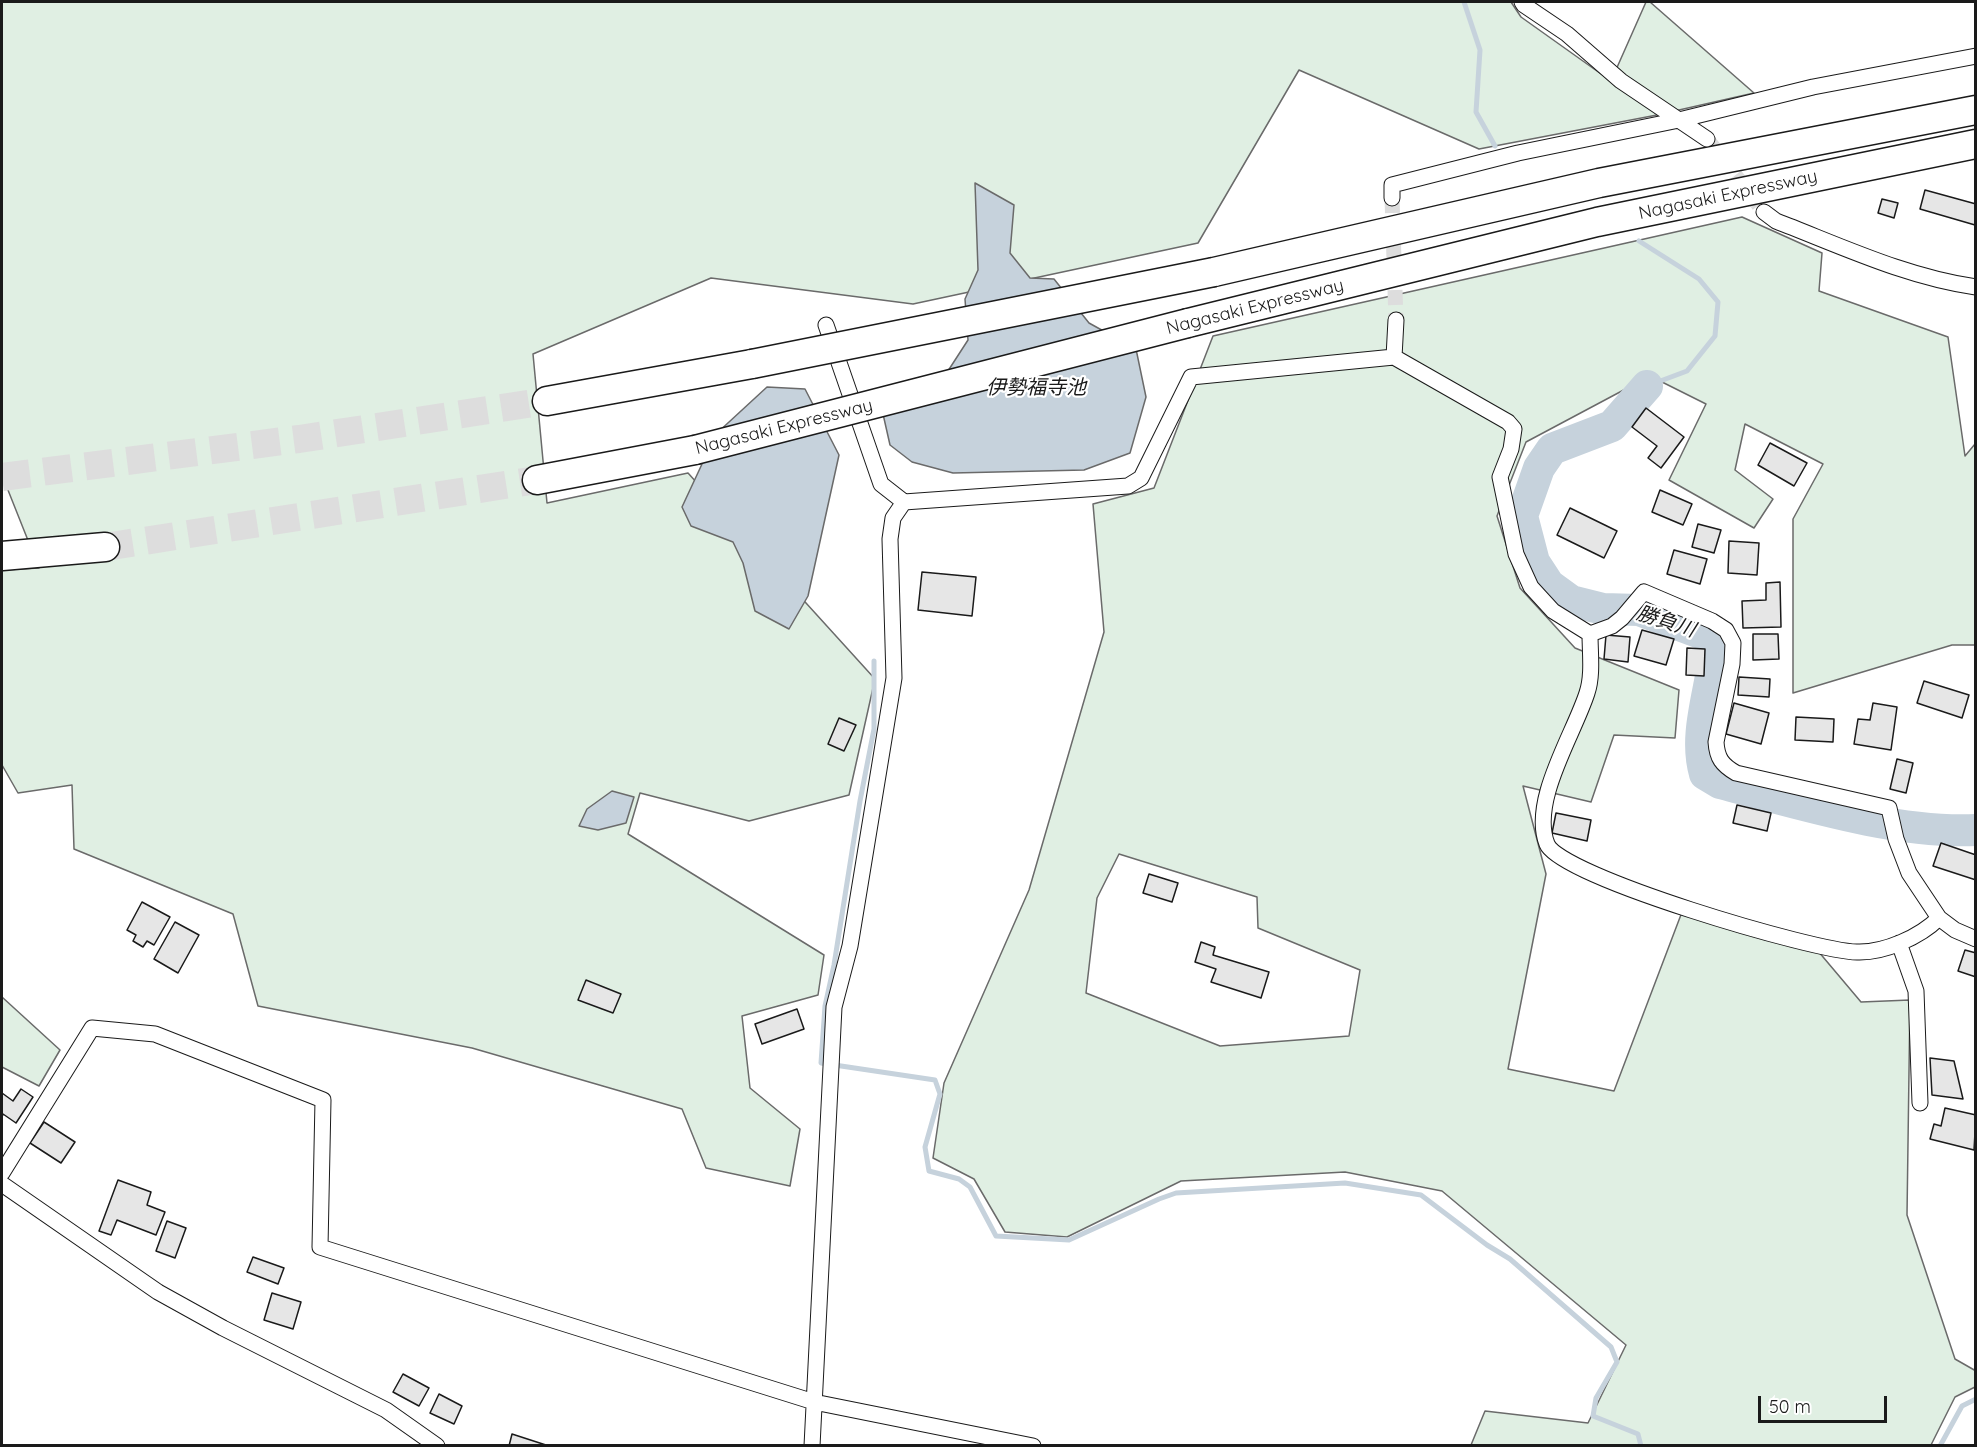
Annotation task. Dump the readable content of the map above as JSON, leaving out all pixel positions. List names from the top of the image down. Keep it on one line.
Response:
{"streets":{"highway":["Nagasaki Expressway"]},"water":["伊勢福寺池","勝負川"],"scale_bar":"50 m"}
